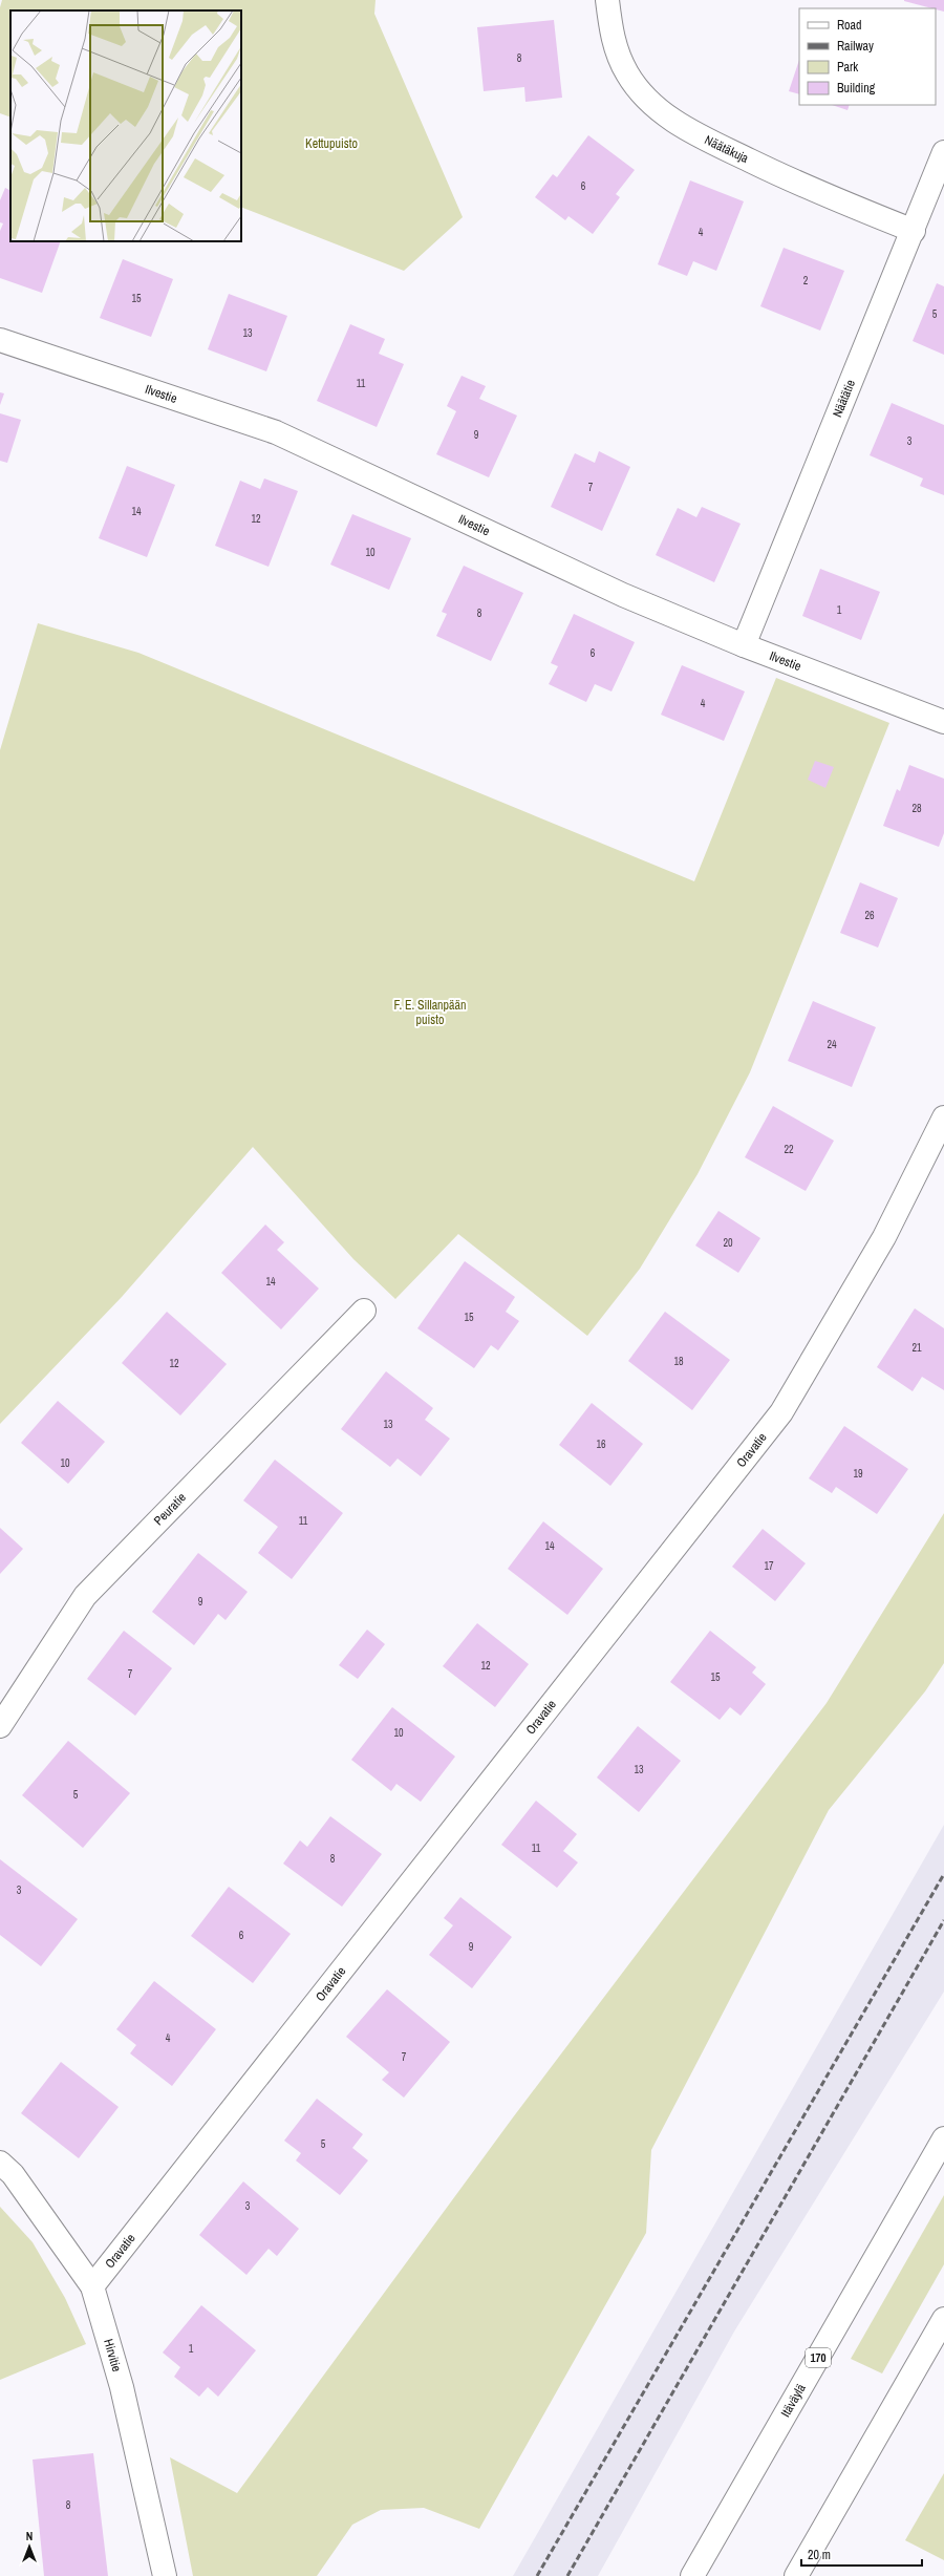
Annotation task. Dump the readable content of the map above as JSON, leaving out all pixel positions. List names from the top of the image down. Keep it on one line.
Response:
{"streets":{"main road":["Näätäkuja","Ilvestie","Näätätie","Oravatie","Peuratie","Hirvitie","170","Itäväylä"]},"crossings":[["Näätäkuja","Näätätie"],["Ilvestie","Näätätie"],["Oravatie","Hirvitie"]],"parks":["Kettupuisto","F. E. Sillanpään puisto"],"house_numbers":["8","6","4","2","15","5","13","11","9","3","7","14","12","10","1","8","6","4","28","26","24","22","20","14","15","21","18","12","13","16","10","19","11","14","17","9","12","7","15","10","13","5","11","8","3","6","9","4","7","5","3","1","8"],"legend":["Road","Railway","Park","Building"],"scale_bar":"20 m","north":"top"}
